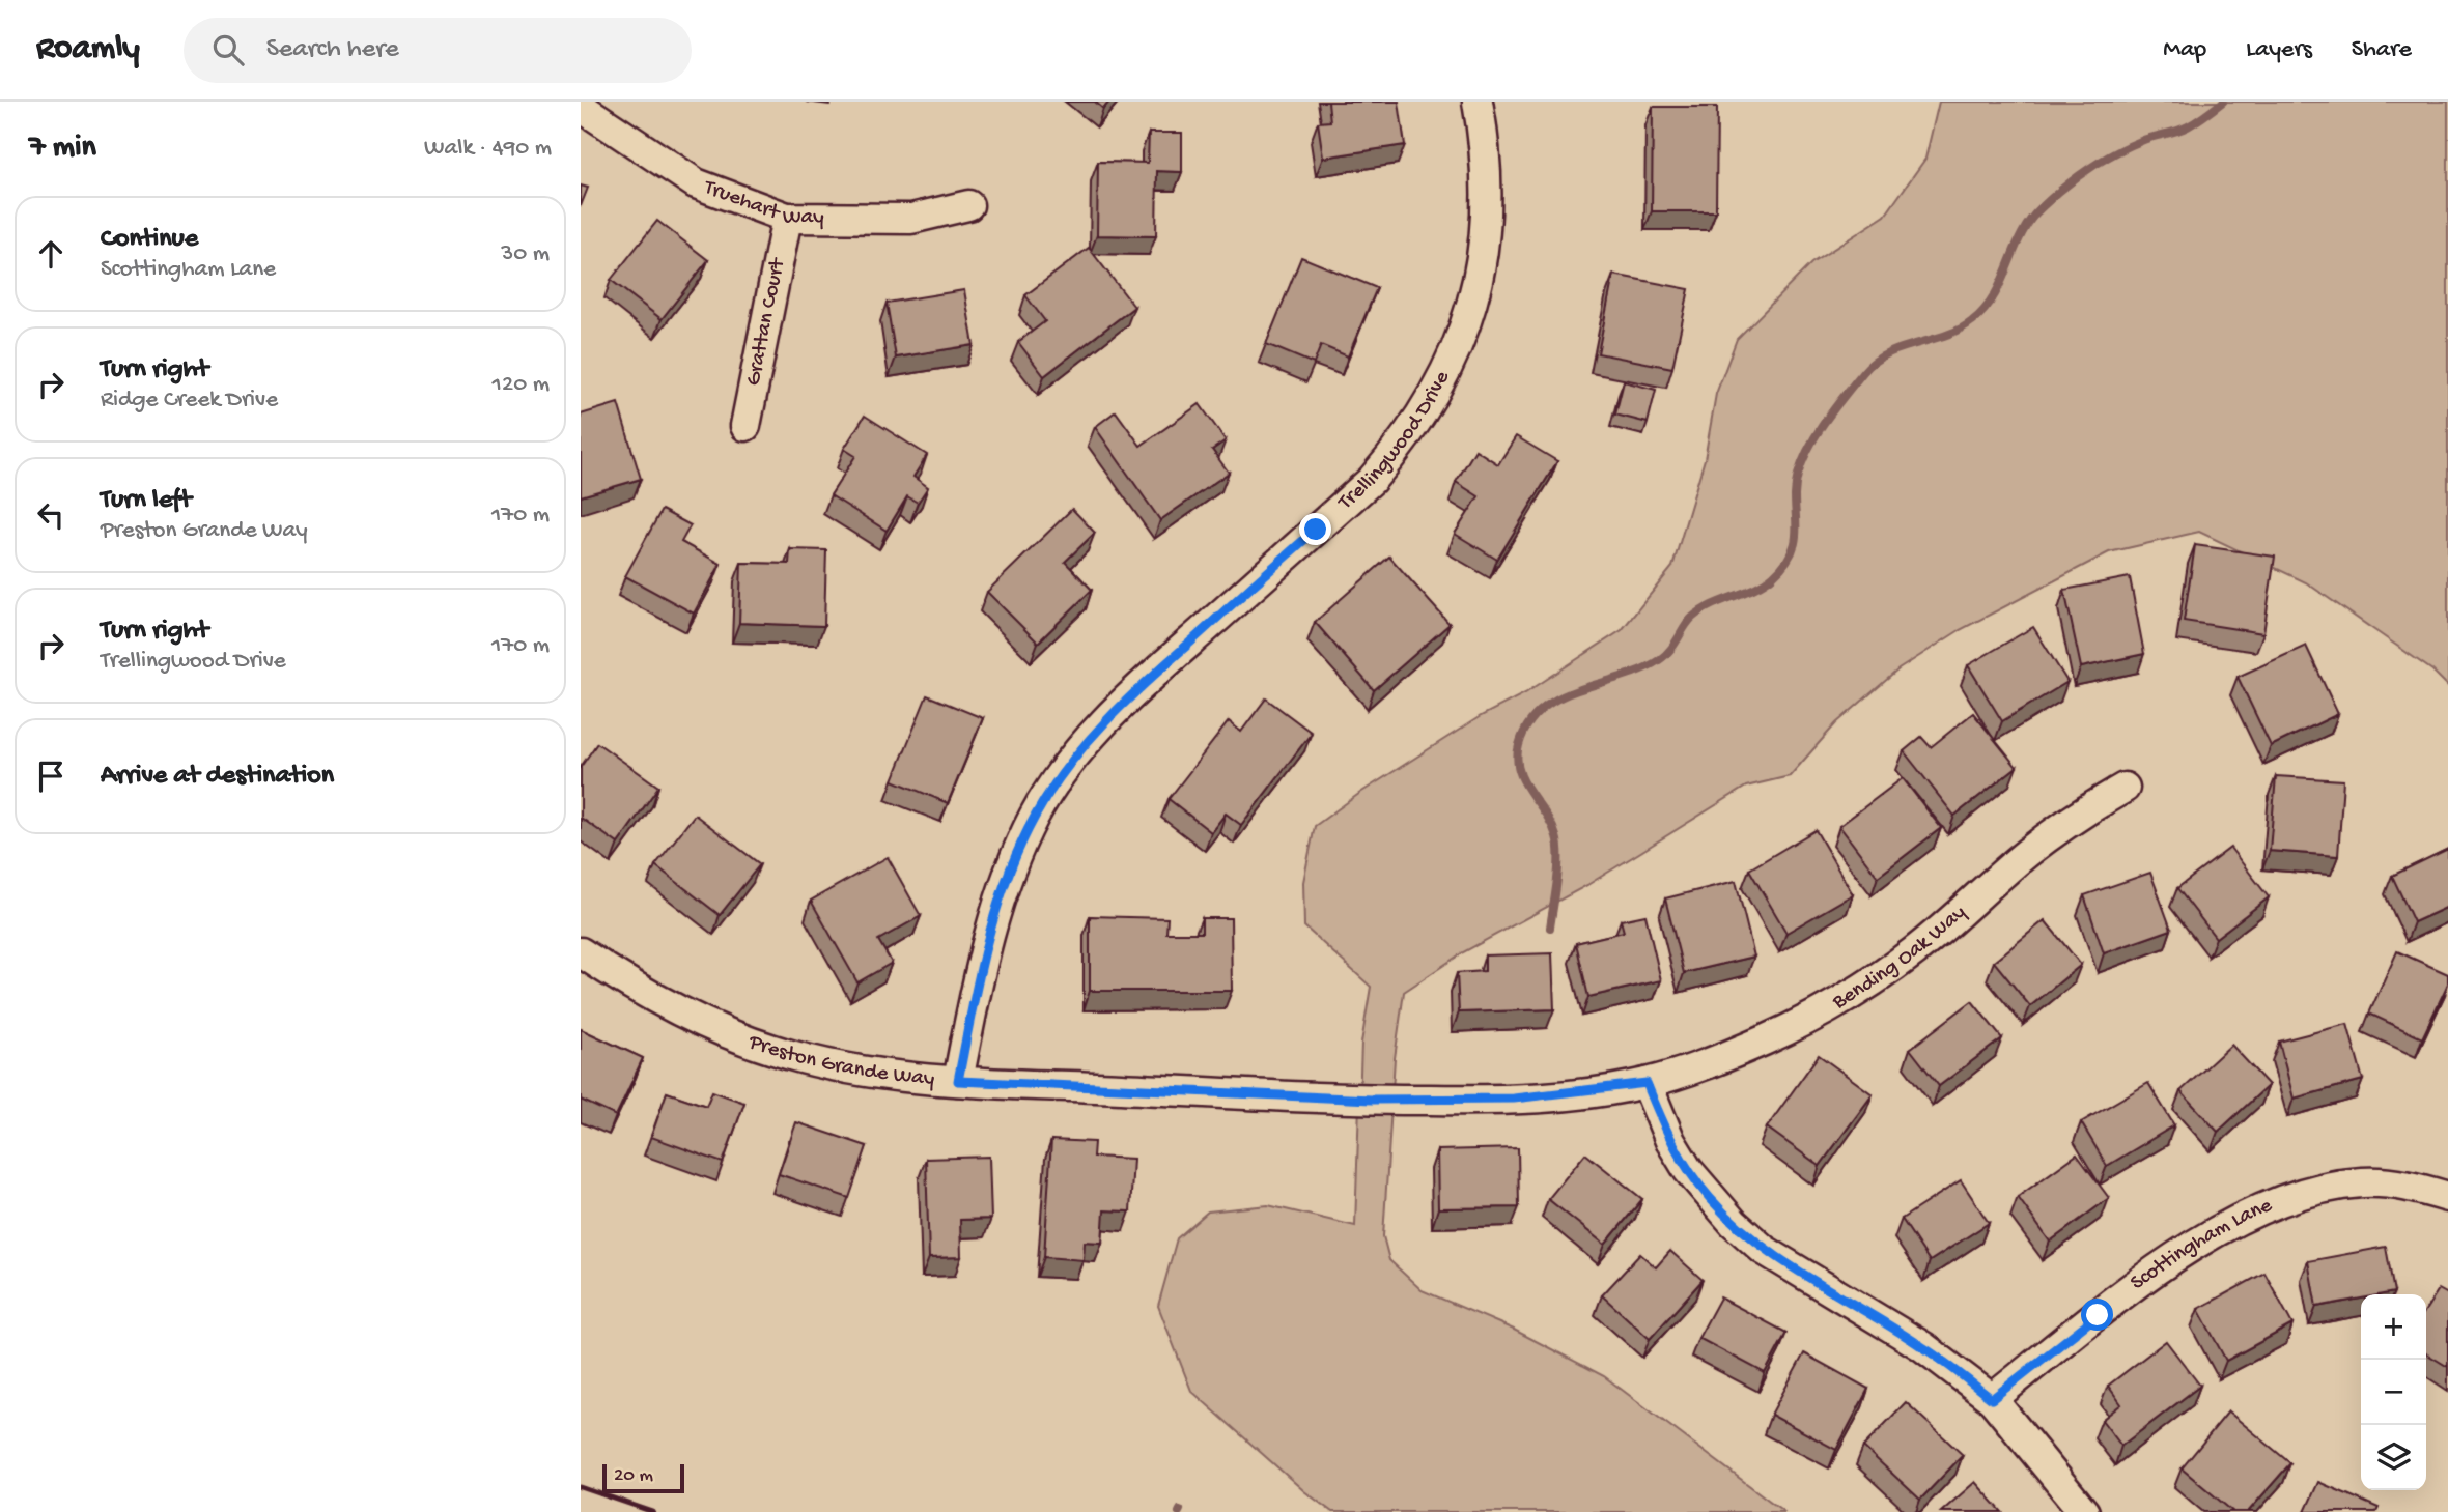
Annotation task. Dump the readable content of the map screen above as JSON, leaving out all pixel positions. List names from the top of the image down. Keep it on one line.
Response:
{"streets":{"street":["Truehart Way","Grattan Court","Trellingwood Drive","Bending Oak Way","Preston Grande Way","Scottingham Lane"]},"crossings":[["Truehart Way","Grattan Court"],["Trellingwood Drive","Preston Grande Way"],["Bending Oak Way","Preston Grande Way"]],"scale_bar":"20 m","page":{"header":"Roamly","search":"Search here","nav":["Map","Layers","Share"],"heading":["7 min","Walk · 490 m"],"list":[["Continue","Scottingham Lane","30 m"],["Turn right","Ridge Creek Drive","120 m"],["Turn left","Preston Grande Way","170 m"],["Turn right","Trellingwood Drive","170 m"],"Arrive at destination"],"map_buttons":["+","−"],"scale":"20 m"}}
